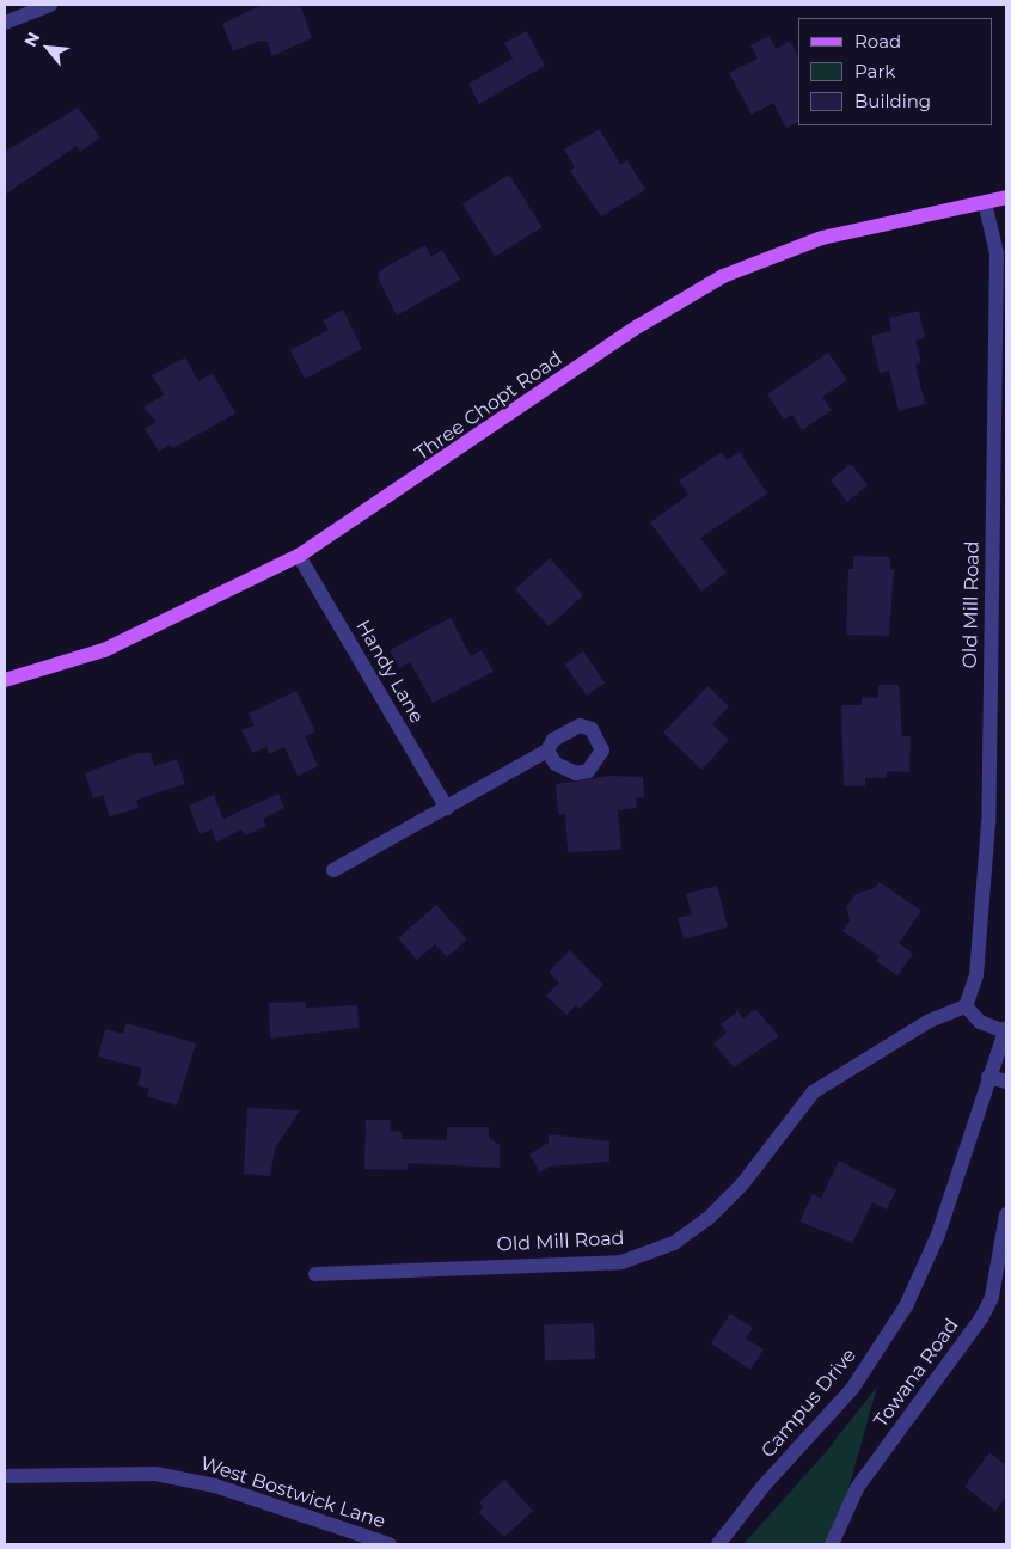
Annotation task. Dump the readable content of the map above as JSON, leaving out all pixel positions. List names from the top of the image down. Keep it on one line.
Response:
{"streets":{"main road":["Three Chopt Road"],"street":["Old Mill Road","Handy Lane","Towana Road","Campus Drive","West Bostwick Lane"]},"crossings":[["Three Chopt Road","Old Mill Road"],["Three Chopt Road","Handy Lane"]],"legend":["Road","Park","Building"],"north":"top left"}
